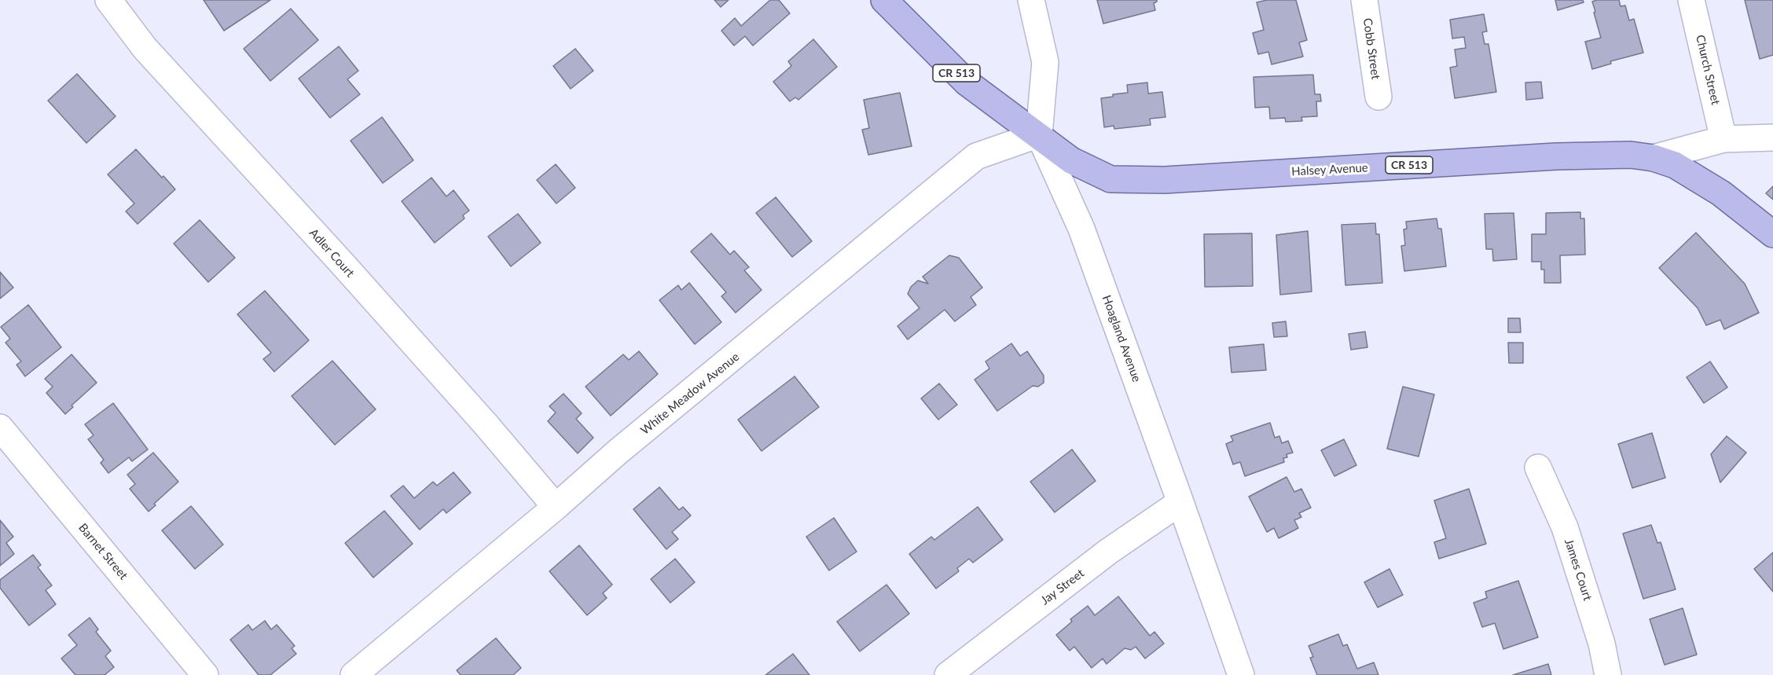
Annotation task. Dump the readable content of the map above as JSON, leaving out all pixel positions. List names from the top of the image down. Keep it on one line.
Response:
{"streets":{"main road":["CR 513","Halsey Avenue"],"street":["Cobb Street","Church Street","Adler Court","Hoagland Avenue","White Meadow Avenue","Barnet Street","James Court","Jay Street"]},"crossings":[["Church Street","Halsey Avenue"],["CR 513","Halsey Avenue"],["CR 513","Hoagland Avenue"],["CR 513","White Meadow Avenue"],["Halsey Avenue","Hoagland Avenue"],["Halsey Avenue","White Meadow Avenue"],["Adler Court","White Meadow Avenue"],["Hoagland Avenue","White Meadow Avenue"],["Hoagland Avenue","Jay Street"]]}
